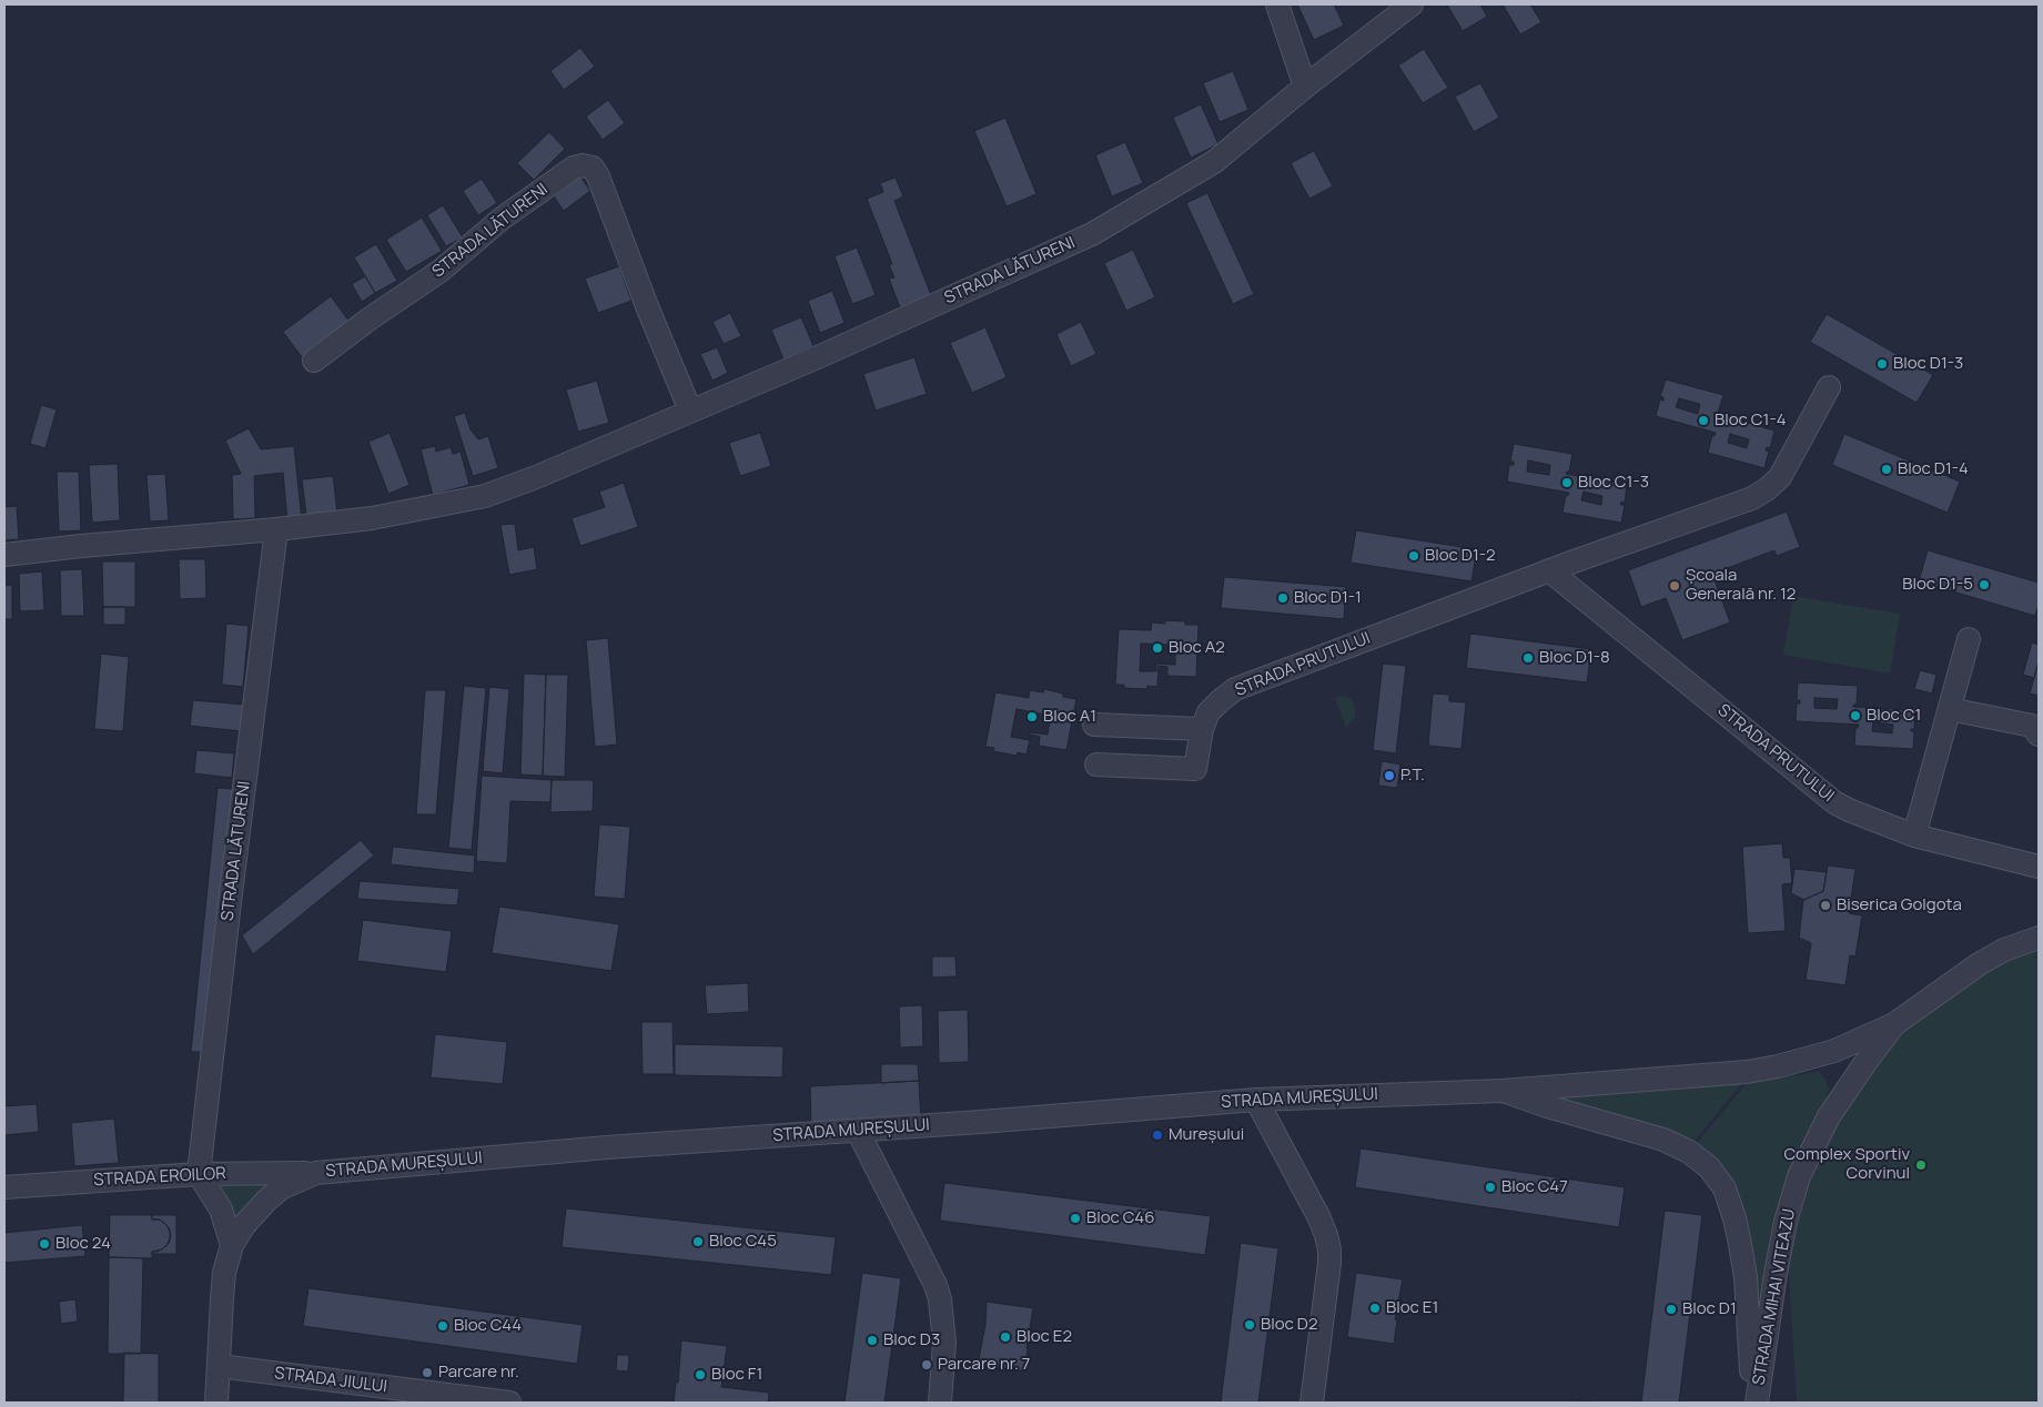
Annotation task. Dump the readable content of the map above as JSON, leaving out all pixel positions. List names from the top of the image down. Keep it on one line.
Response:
{"streets":{"street":["STRADA LĂTURENI","STRADA PRUTULUI","STRADA MUREȘULUI","STRADA EROILOR","STRADA MIHAI VITEAZU","STRADA JIULUI"]},"crossings":[["STRADA LĂTURENI","STRADA EROILOR"],["STRADA MUREȘULUI","STRADA EROILOR"],["STRADA MUREȘULUI","STRADA MIHAI VITEAZU"],["STRADA MUREȘULUI","STRADA JIULUI"]],"places":["Bloc D1-3","Bloc C1-4","Bloc D1-4","Bloc C1-3","Bloc D1-2","Bloc D1-5","Școala Generală nr. 12","Bloc D1-1","Bloc A2","Bloc D1-8","Bloc C1","Bloc A1","P.T.","Biserica Golgota","Mureșului","Complex Sportiv Corvinul","Bloc C47","Bloc C46","Bloc C45","Bloc 24","Bloc E1","Bloc D1","Bloc D2","Bloc C44","Bloc E2","Bloc D3","Parcare nr. 7","Parcare nr.","Bloc F1"]}
